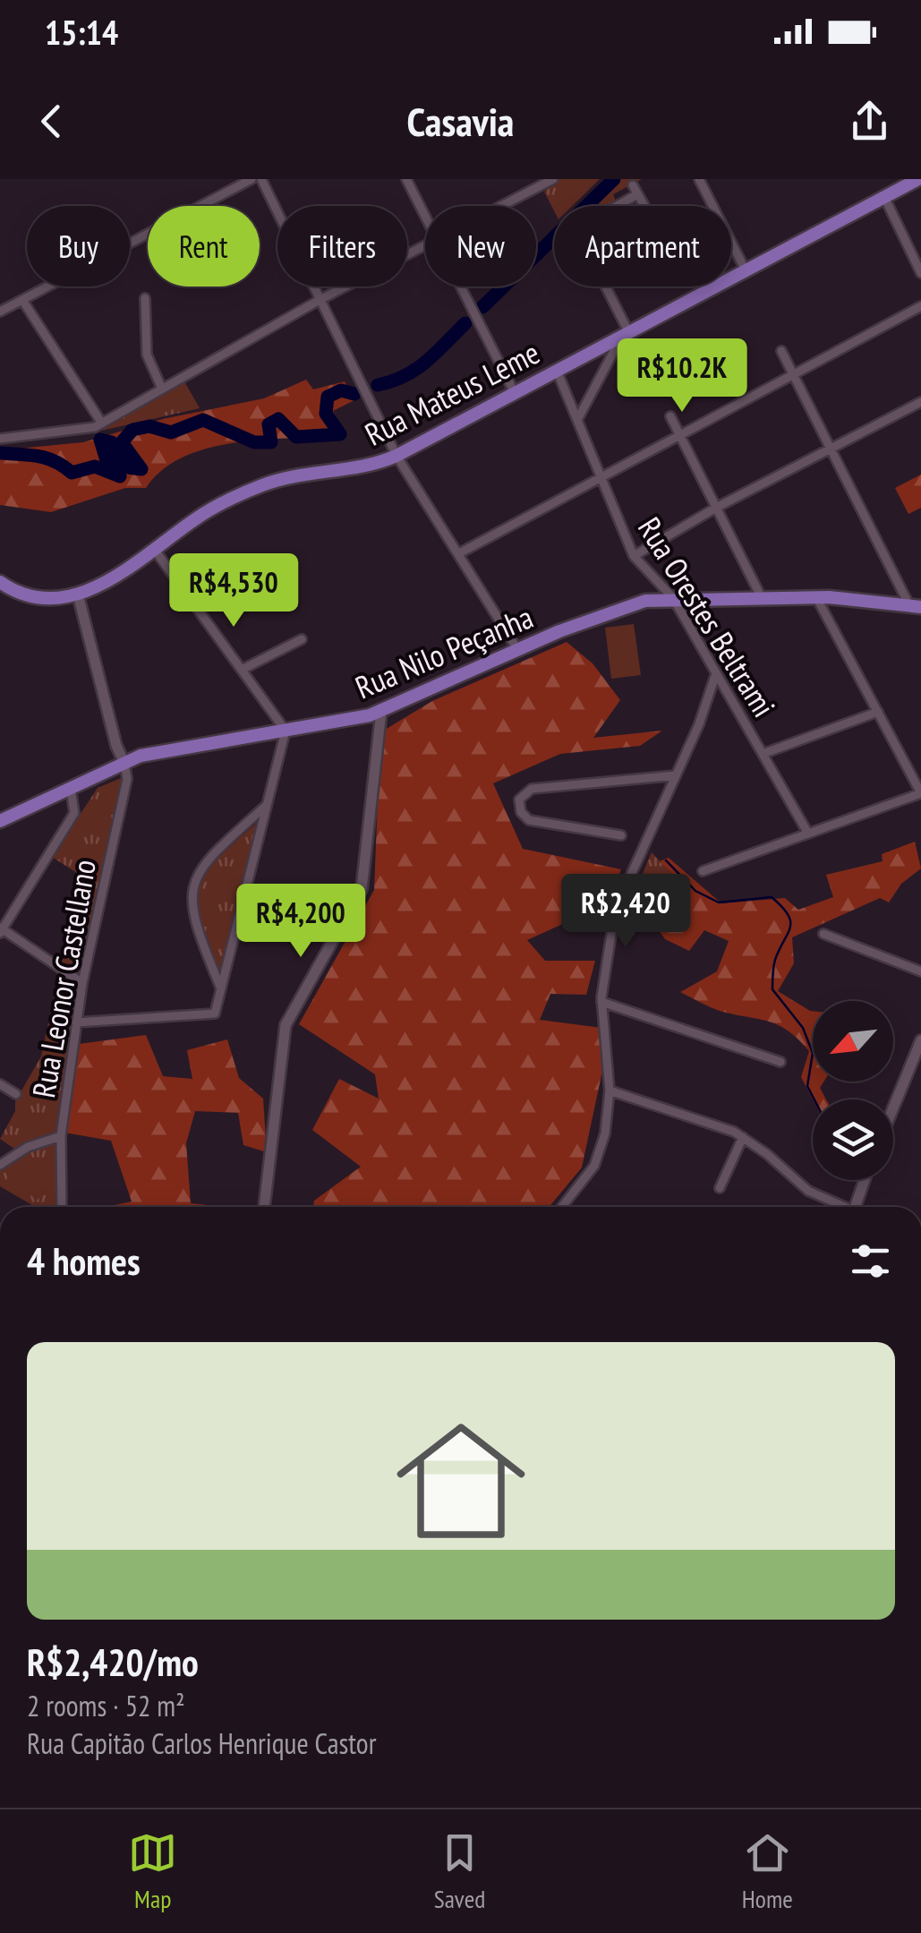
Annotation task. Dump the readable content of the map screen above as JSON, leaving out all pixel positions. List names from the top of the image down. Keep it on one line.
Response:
{"streets":{"main road":["Rua Mateus Leme","Rua Nilo Peçanha"],"street":["Rua Orestes Beltrami","Rua Leonor Castellano"]},"crossings":[["Rua Mateus Leme","Rua Orestes Beltrami"],["Rua Orestes Beltrami","Rua Nilo Peçanha"],["Rua Nilo Peçanha","Rua Leonor Castellano"]],"north":"bottom left","page":{"status":"15:14","header":"Casavia","chip":["Buy","Rent","Filters","New","Apartment"],"price":["R$10.2K","R$4,530","R$2,420","R$4,200"],"heading":"4 homes","list":[{"name":"R$2,420/mo","note":"2 rooms · 52 m² · Rua Capitão Carlos Henrique Castor"}],"tabs":["Map","Saved","Home"]}}
